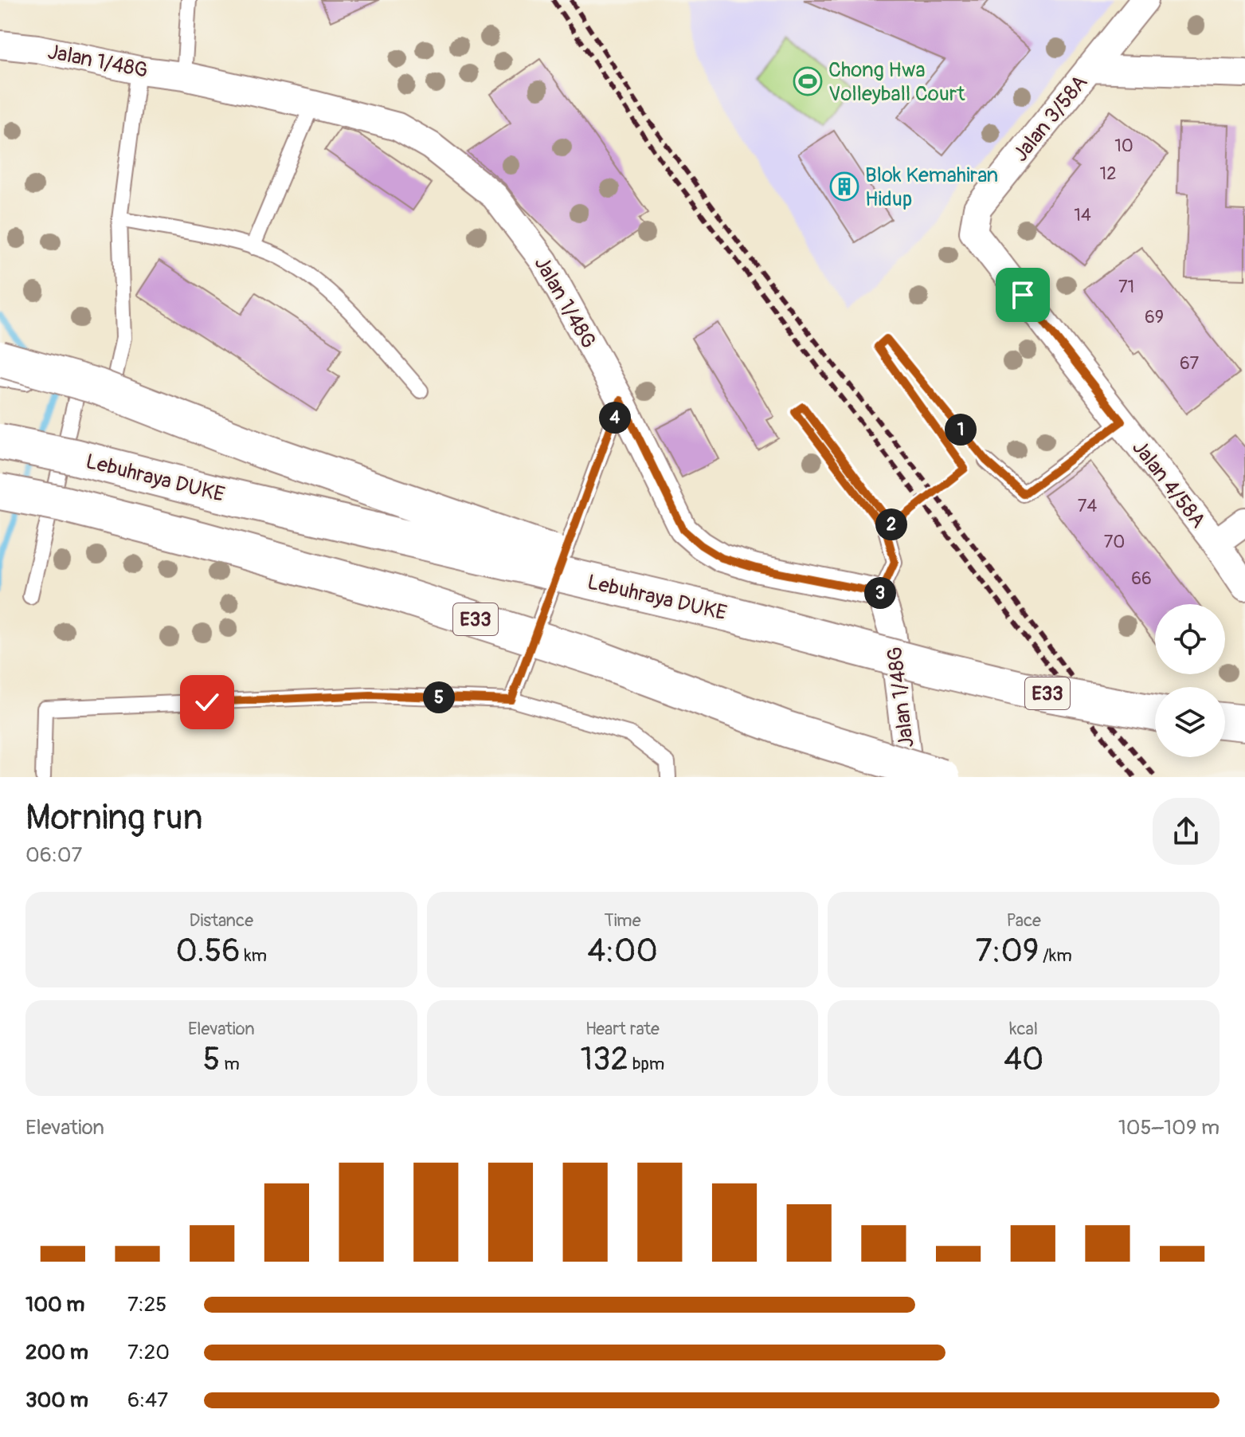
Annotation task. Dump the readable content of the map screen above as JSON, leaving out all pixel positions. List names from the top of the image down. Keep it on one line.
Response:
{"streets":{"highway":["Lebuhraya DUKE","E33"],"street":["Jalan 1/48G","Jalan 3/58A","Jalan 4/58A"]},"crossings":[["Jalan 3/58A","Jalan 4/58A"]],"places":{"sports":["Chong Hwa Volleyball Court"],"building":["Blok Kemahiran Hidup"]},"house_numbers":["10","12","14","71","69","67","74","70","66"],"page":{"pins":["4","1","2","3","5"],"heading":["Morning run","06:07"],"stats":[["Distance","0.56 km"],["Time","4:00"],["Pace","7:09 /km"],["Elevation","5 m"],["Heart rate","132 bpm"],["kcal","40"]],"chart":["Elevation","105–109 m"],"list":[{"name":"100 m","note":"7:25"},{"name":"200 m","note":"7:20"},{"name":"300 m","note":"6:47"}]}}
